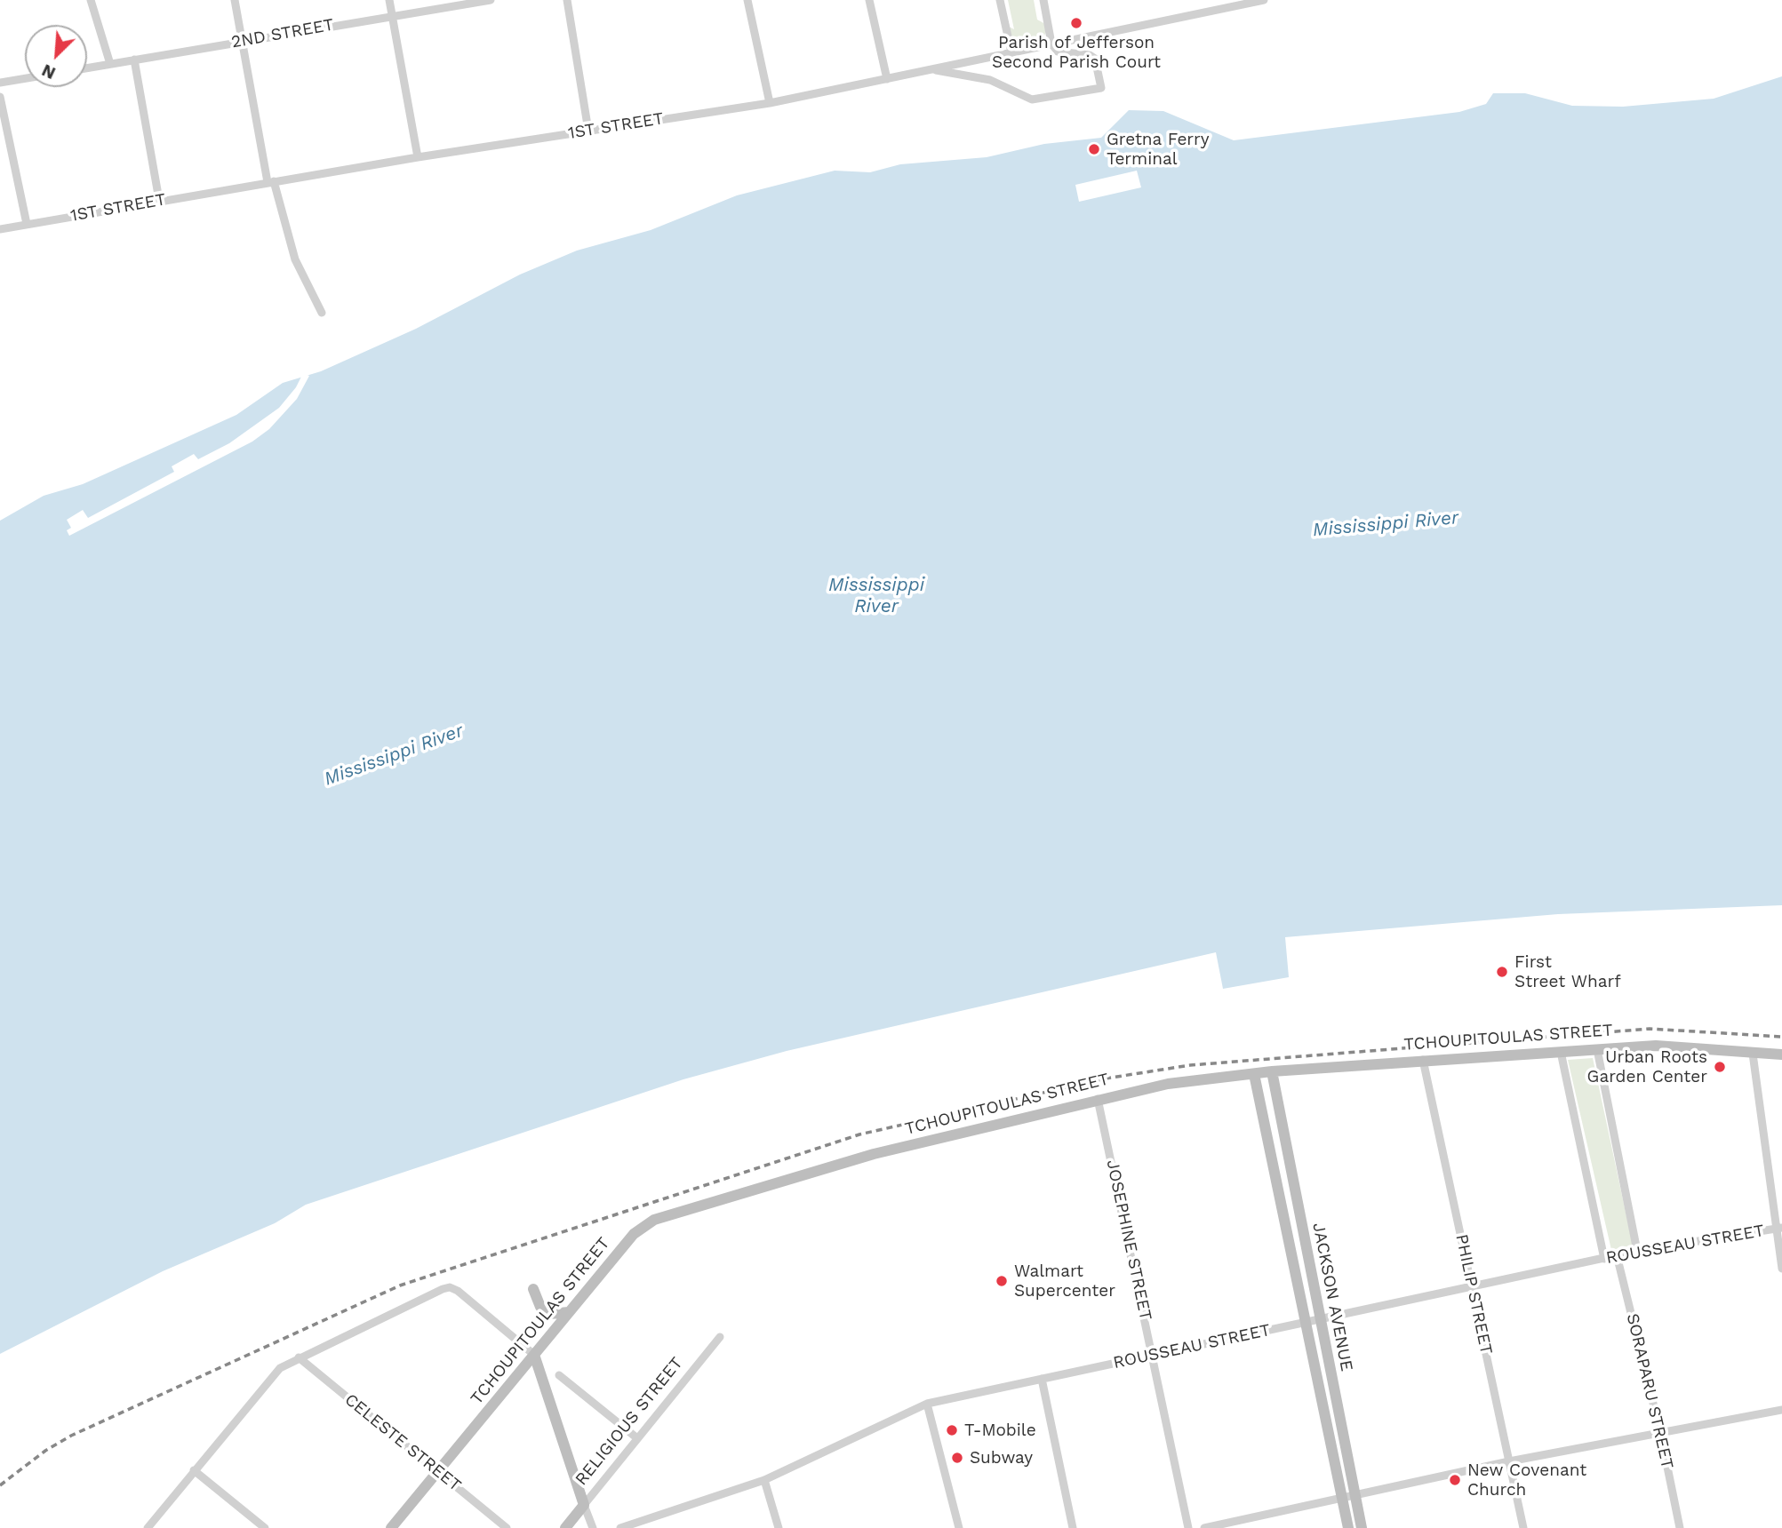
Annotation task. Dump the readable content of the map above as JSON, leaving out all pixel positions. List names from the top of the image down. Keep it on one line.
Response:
{"streets":{"street":["2ND STREET","1ST STREET","TCHOUPITOULAS STREET","JOSEPHINE STREET","ROUSSEAU STREET","PHILIP STREET","JACKSON AVENUE","SORAPARU STREET","RELIGIOUS STREET","CELESTE STREET"]},"crossings":[["TCHOUPITOULAS STREET","JOSEPHINE STREET"],["TCHOUPITOULAS STREET","PHILIP STREET"],["TCHOUPITOULAS STREET","JACKSON AVENUE"],["TCHOUPITOULAS STREET","CELESTE STREET"],["JOSEPHINE STREET","ROUSSEAU STREET"],["ROUSSEAU STREET","PHILIP STREET"],["ROUSSEAU STREET","JACKSON AVENUE"],["ROUSSEAU STREET","SORAPARU STREET"]],"water":["Mississippi River"],"places":["Parish of Jefferson Second Parish Court","Gretna Ferry Terminal","First Street Wharf","Urban Roots Garden Center","Walmart Supercenter","T-Mobile","Subway","New Covenant Church"],"north":"bottom left"}
